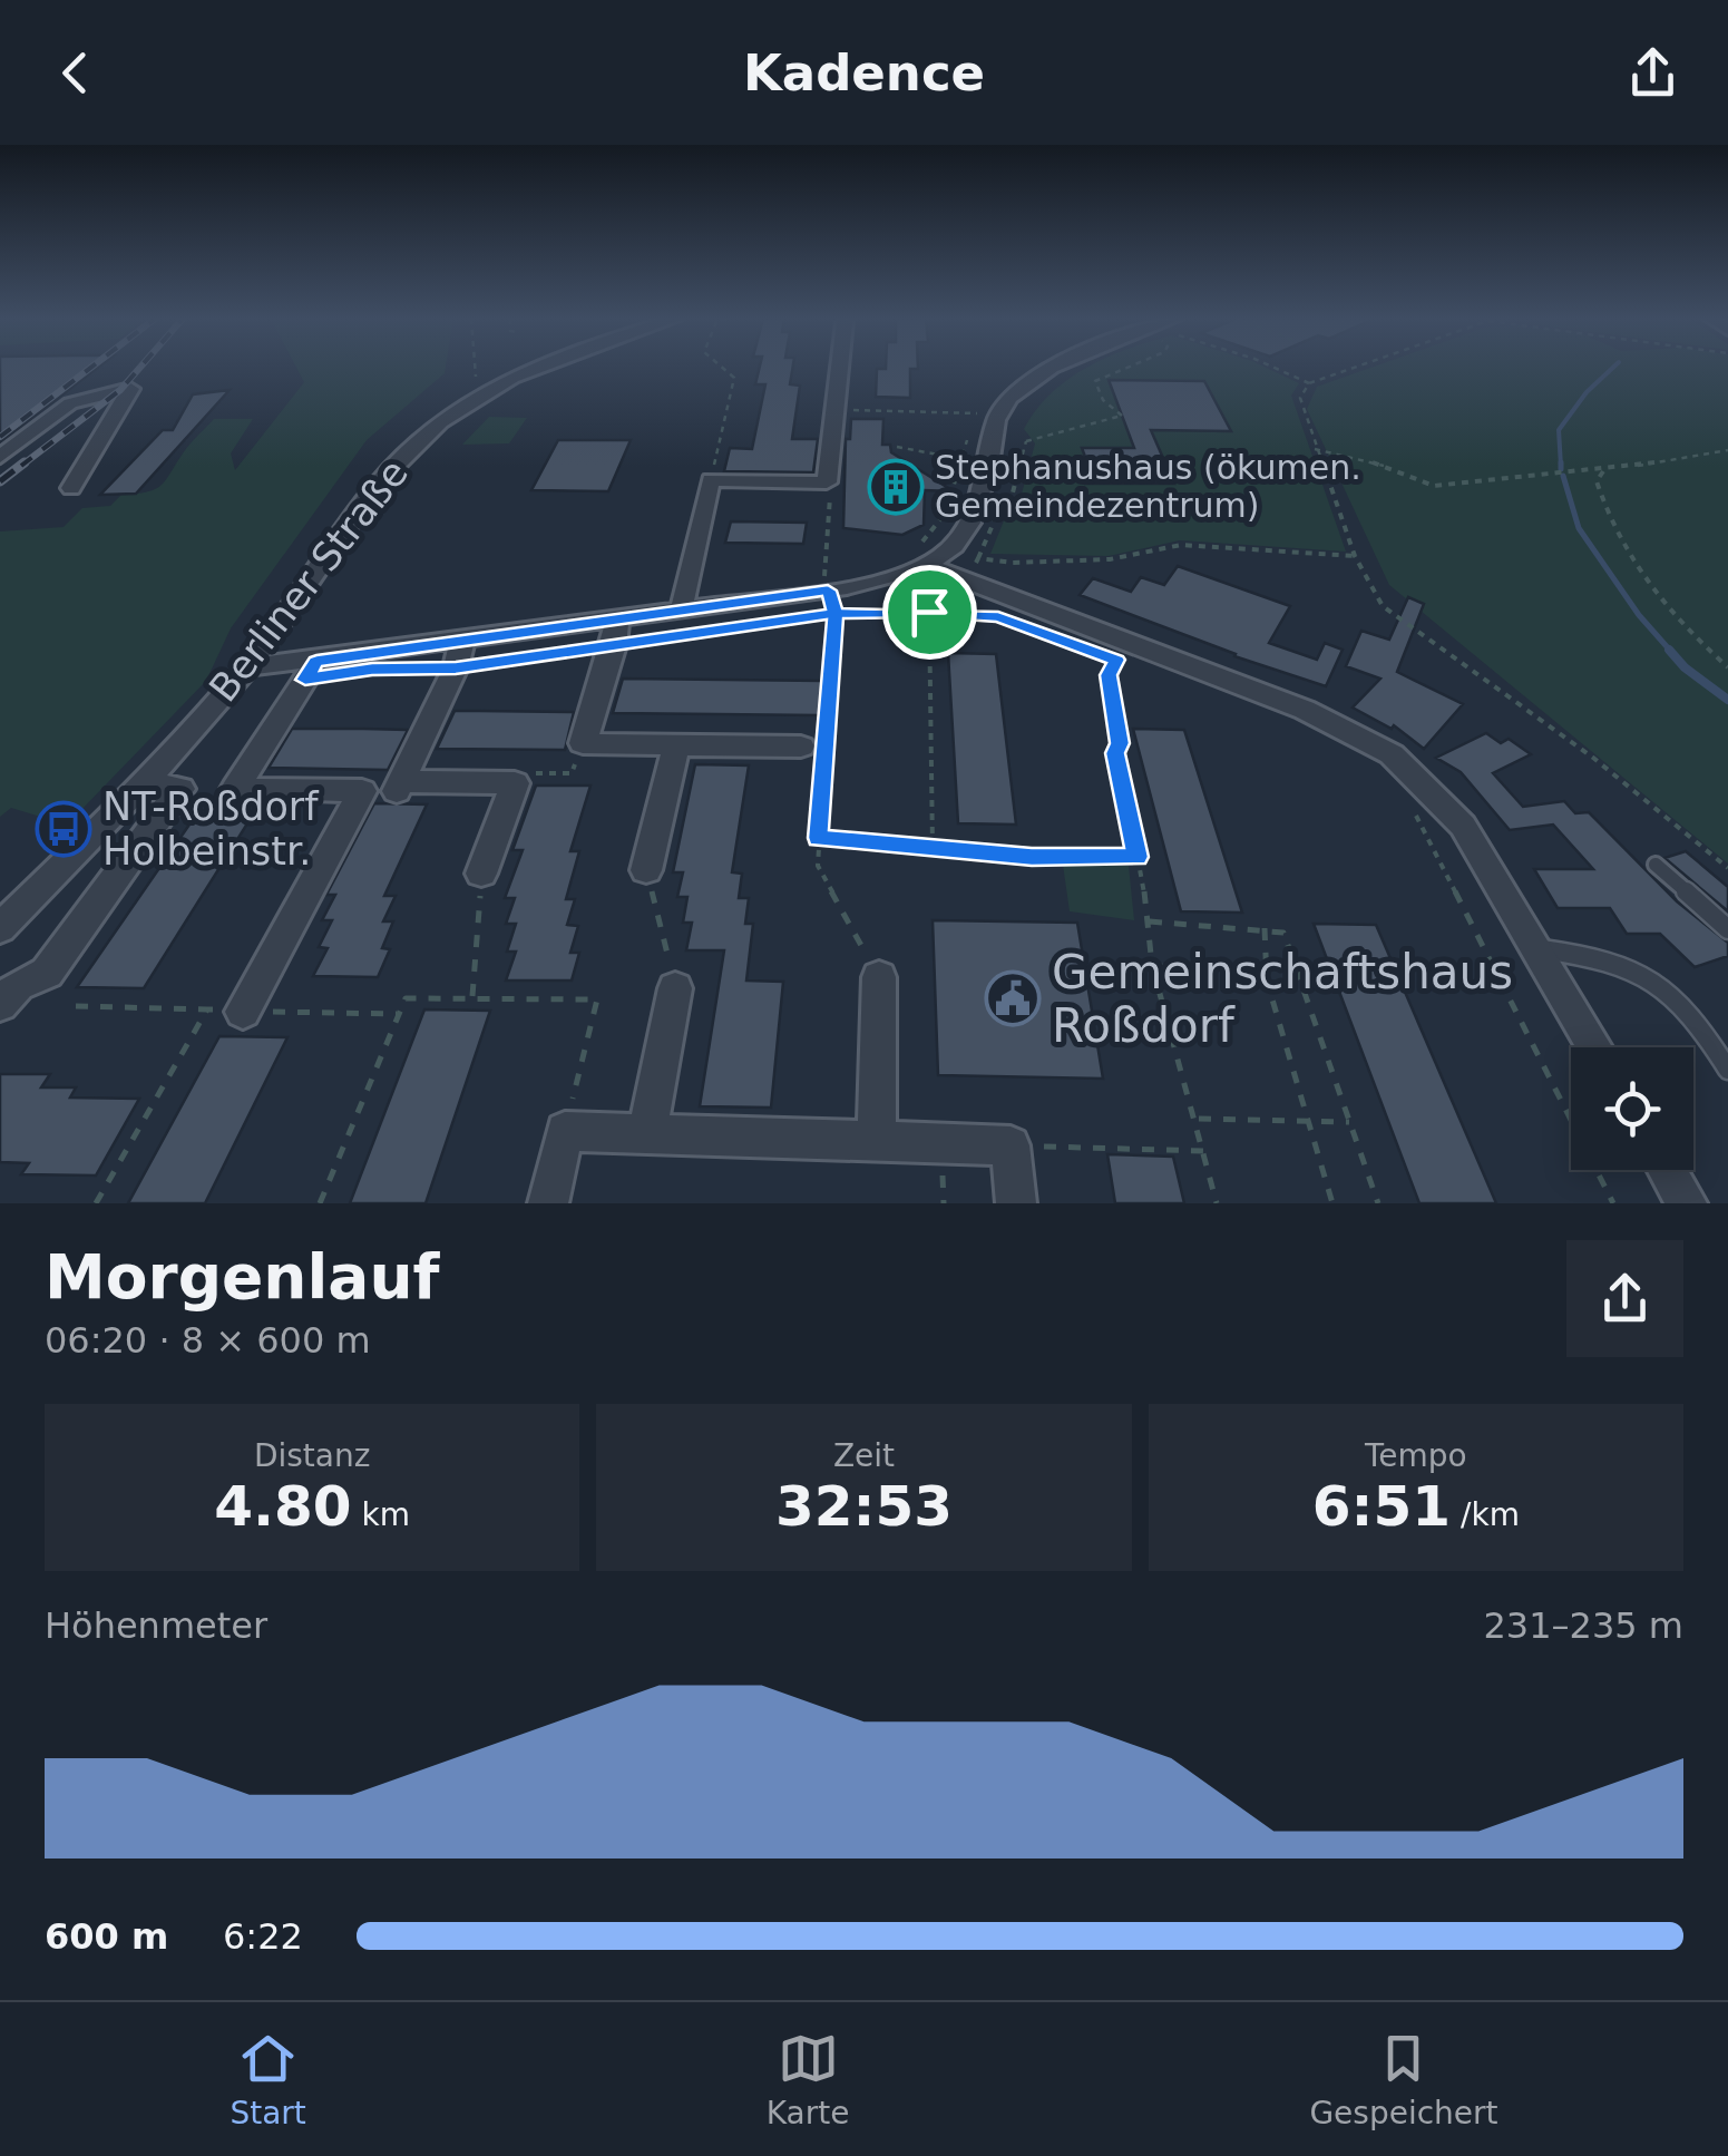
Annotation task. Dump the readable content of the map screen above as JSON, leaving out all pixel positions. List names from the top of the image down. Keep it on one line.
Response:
{"streets":{"street":["Berliner Straße"]},"places":{"building":["Stephanushaus (ökumen. Gemeindezentrum)"],"bus stop":["NT-Roßdorf Holbeinstr."],"public building":["Gemeinschaftshaus Roßdorf"]},"page":{"header":"Kadence","heading":["Morgenlauf","06:20 · 8 × 600 m"],"stats":[["Distanz","4.80 km"],["Zeit","32:53"],["Tempo","6:51 /km"]],"chart":["Höhenmeter","231–235 m"],"list":[{"name":"600 m","note":"6:22"}],"tabs":["Start","Karte","Gespeichert"]}}
